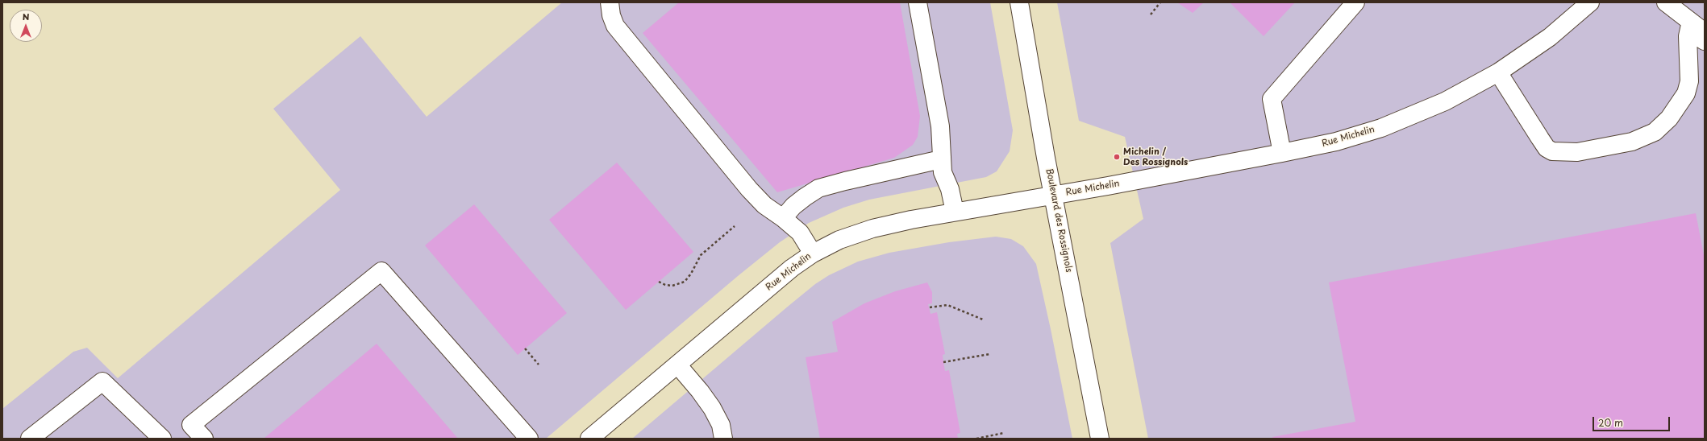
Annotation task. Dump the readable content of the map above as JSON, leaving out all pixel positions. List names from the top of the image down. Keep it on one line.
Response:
{"streets":{"street":["Rue Michelin","Boulevard des Rossignols"]},"crossings":[["Rue Michelin","Boulevard des Rossignols"]],"places":["Michelin / Des Rossignols"],"scale_bar":"20 m","north":"top"}
